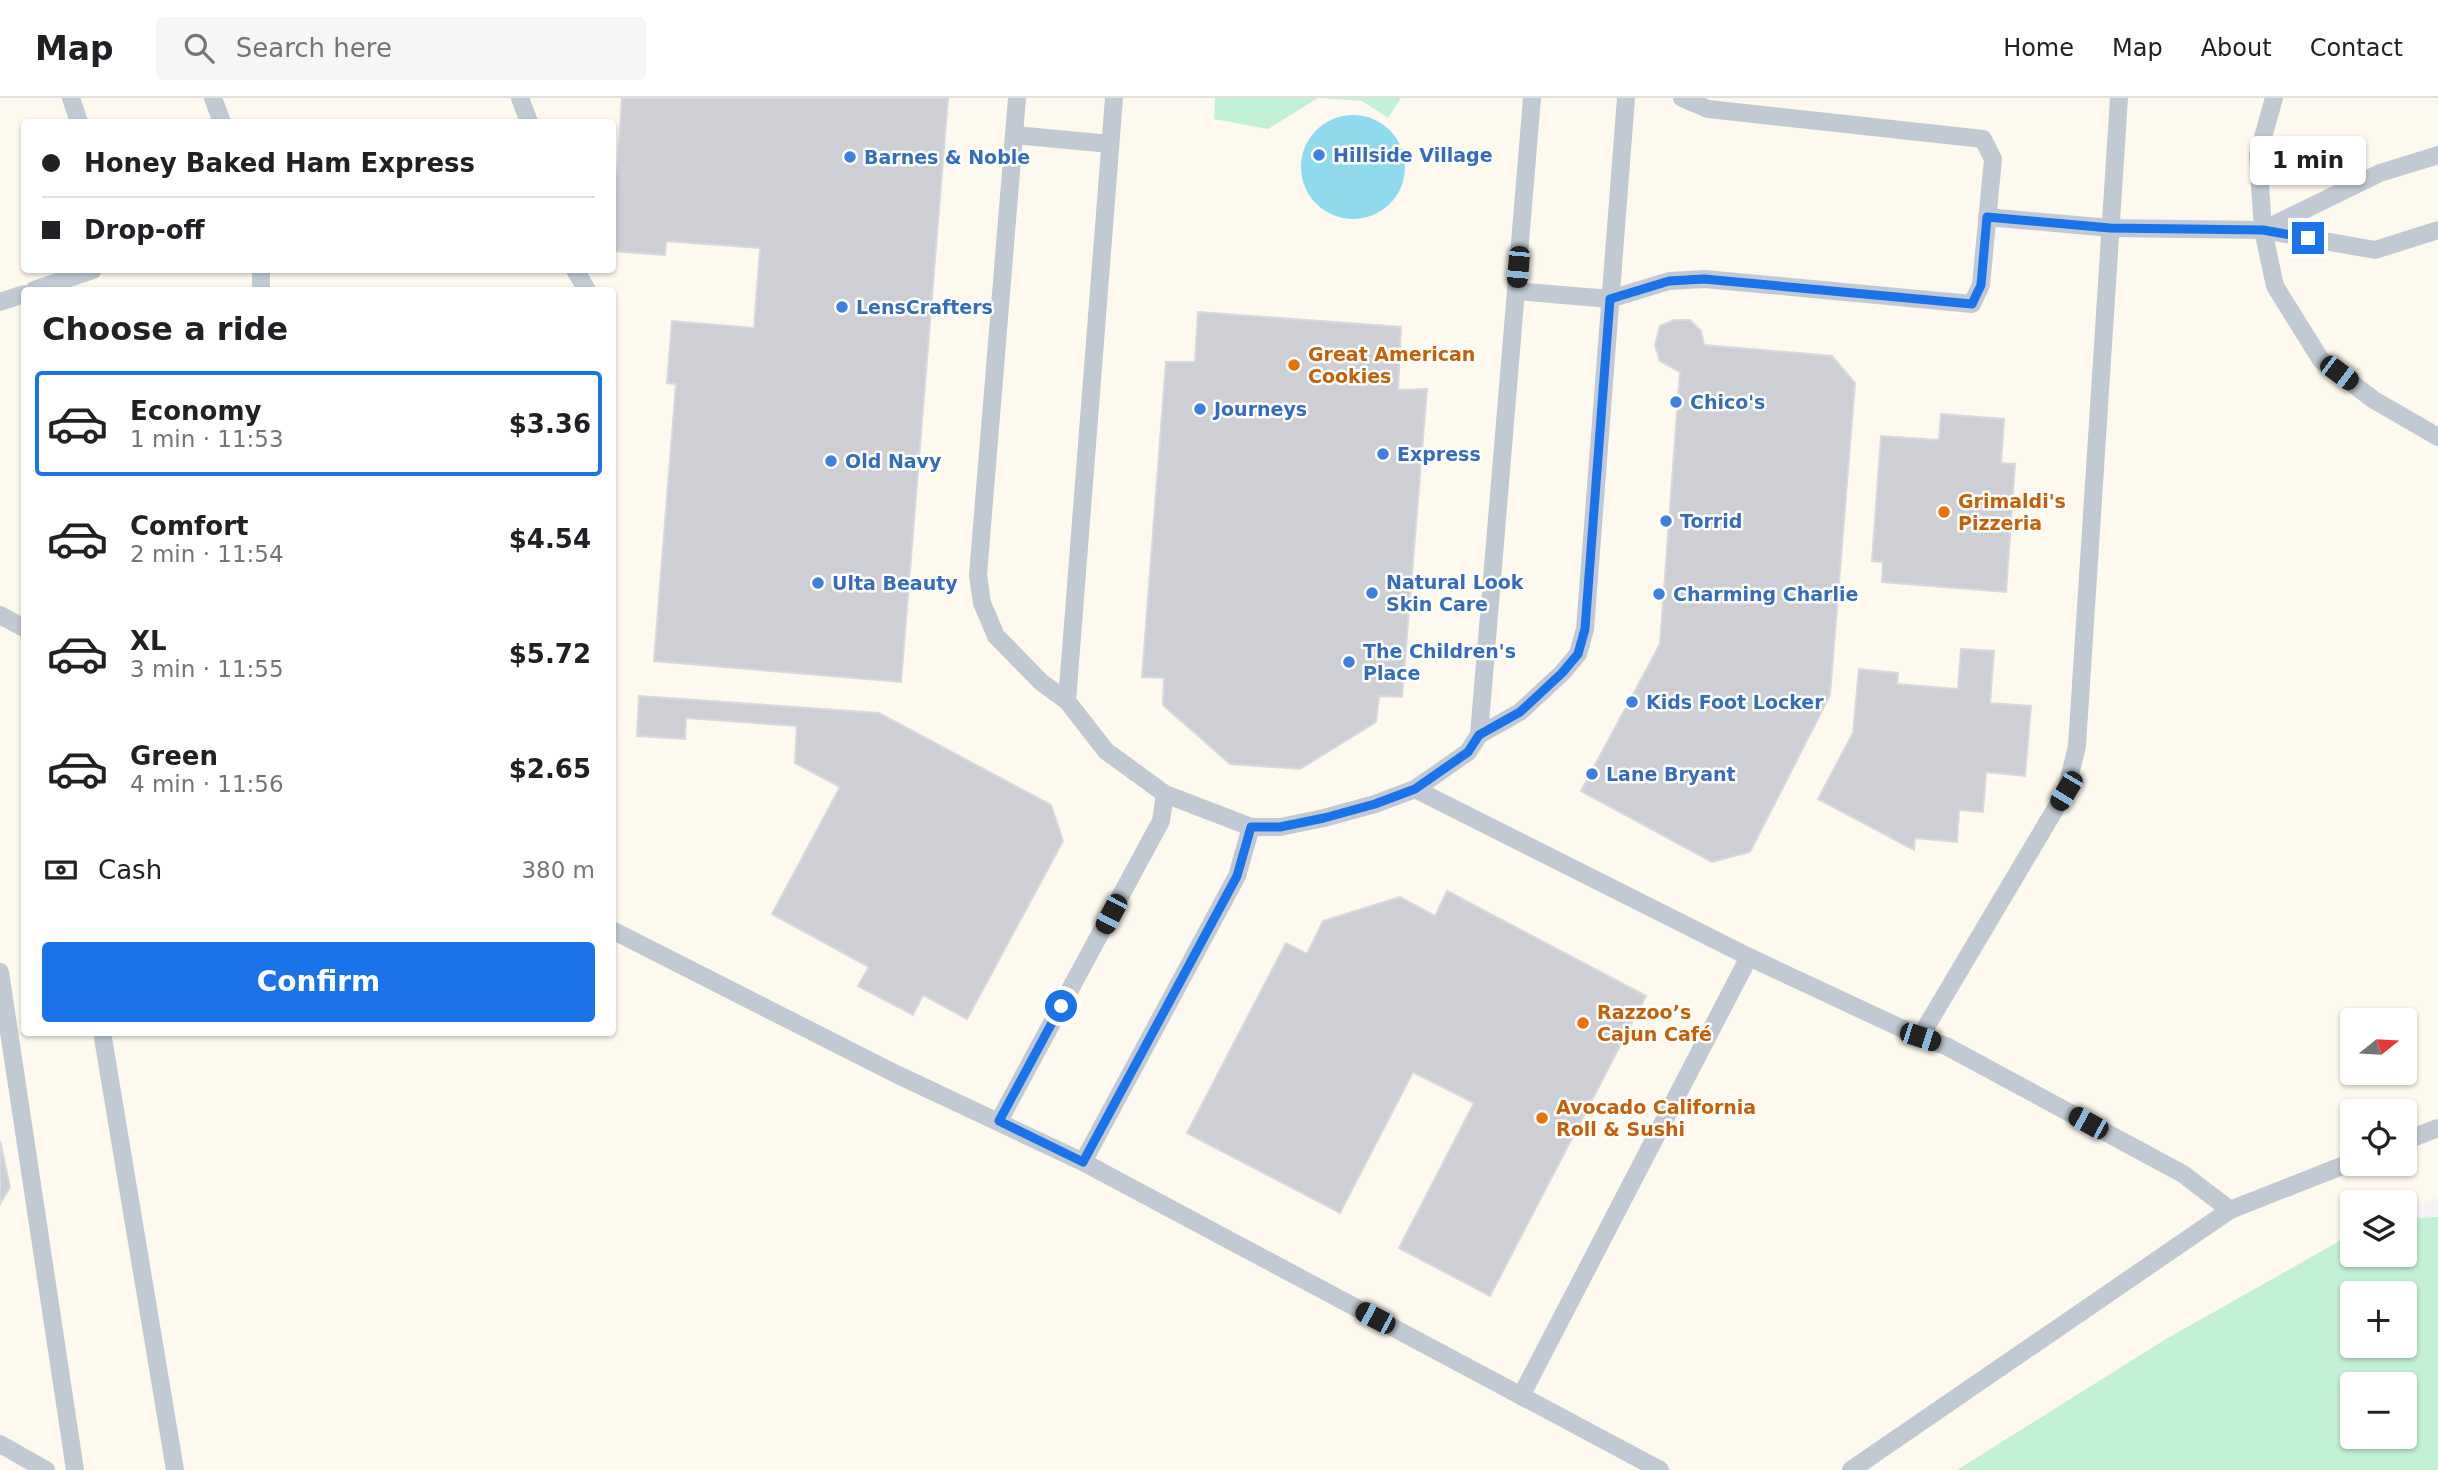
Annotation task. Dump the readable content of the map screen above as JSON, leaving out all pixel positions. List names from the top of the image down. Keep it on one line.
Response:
{"places":["Hillside Village","Barnes & Noble","LensCrafters","Great American Cookies","Chico's","Journeys","Express","Old Navy","Grimaldi's Pizzeria","Torrid","Ulta Beauty","Natural Look Skin Care","Charming Charlie","The Children's Place","Kids Foot Locker","Lane Bryant","Razzoo’s Cajun Café","Avocado California Roll & Sushi"],"north":"right","page":{"header":"Map","search":"Search here","nav":["Home","Map","About","Contact"],"banner":["Honey Baked Ham Express","Drop-off"],"bubble":"1 min","heading":"Choose a ride","list":[{"name":"Economy","note":"1 min · 11:53","value":"$3.36"},{"name":"Comfort","note":"2 min · 11:54","value":"$4.54"},{"name":"XL","note":"3 min · 11:55","value":"$5.72"},{"name":"Green","note":"4 min · 11:56","value":"$2.65"}],"pay":["Cash","380 m"],"buttons":"Confirm","map_buttons":["+","−"]}}
